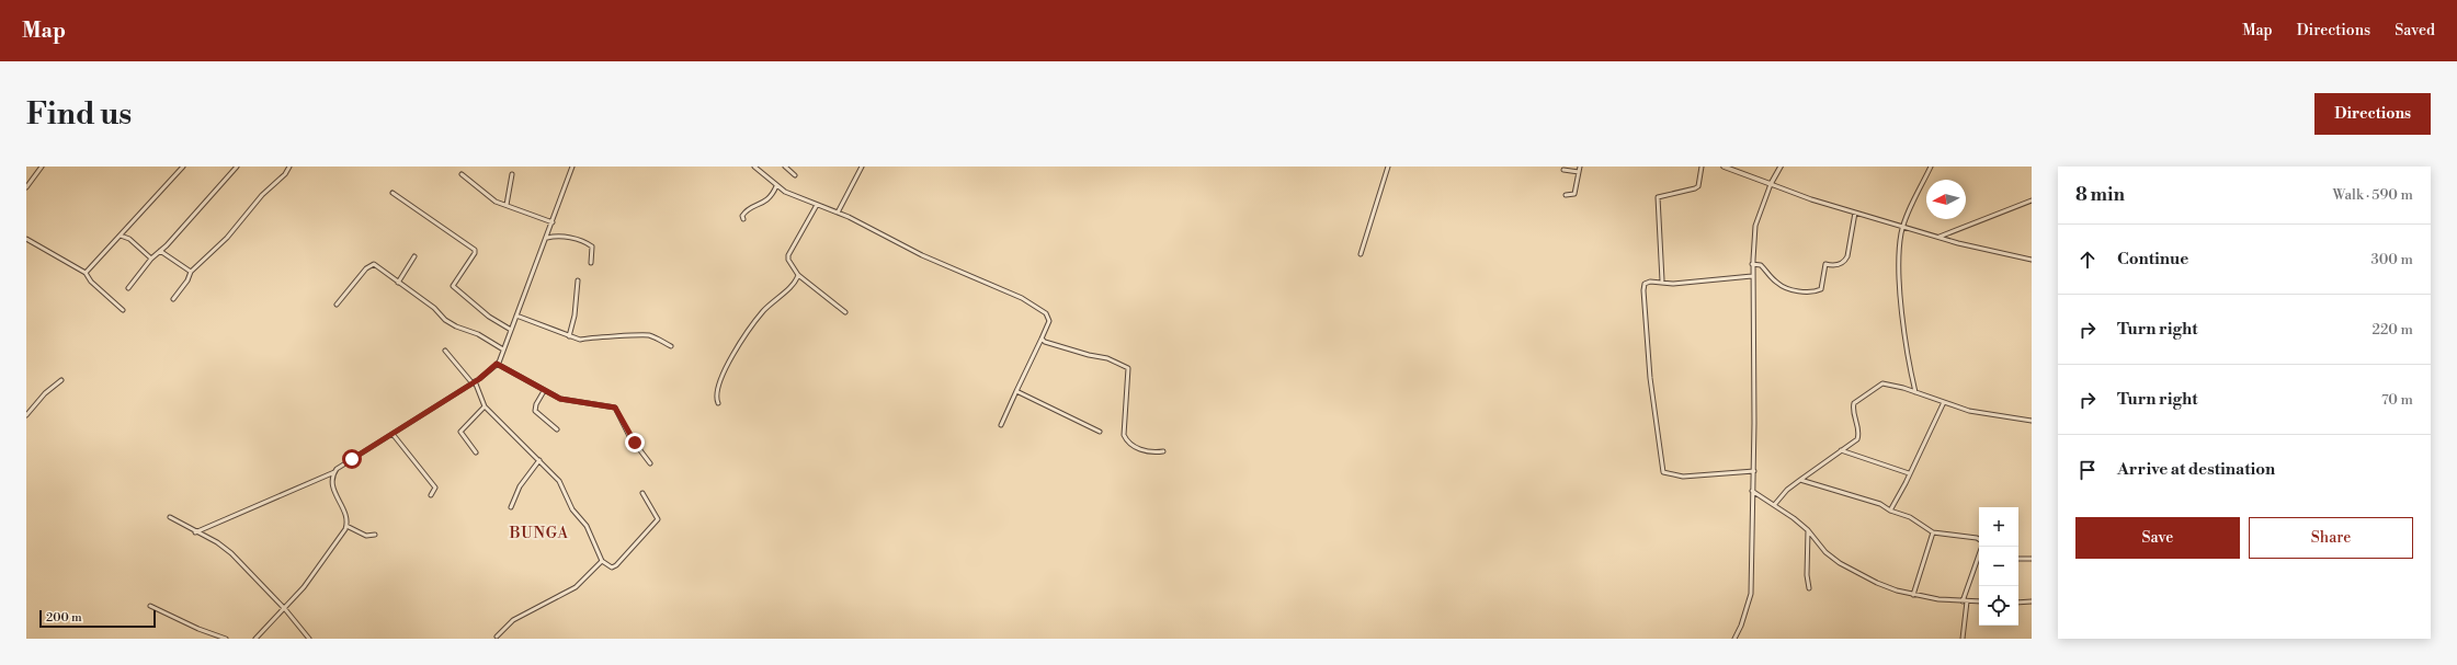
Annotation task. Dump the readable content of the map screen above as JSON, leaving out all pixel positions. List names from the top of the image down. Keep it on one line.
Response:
{"districts":["BUNGA"],"scale_bar":"200 m","north":"left","page":{"header":"Map","nav":["Map","Directions","Saved"],"buttons":["Directions",["Save","Share"]],"title":"Find us","heading":["8 min","Walk · 590 m"],"list":[["Continue","300 m"],["Turn right","220 m"],["Turn right","70 m"],"Arrive at destination"],"map_buttons":["+","−"],"scale":"200 m"}}
